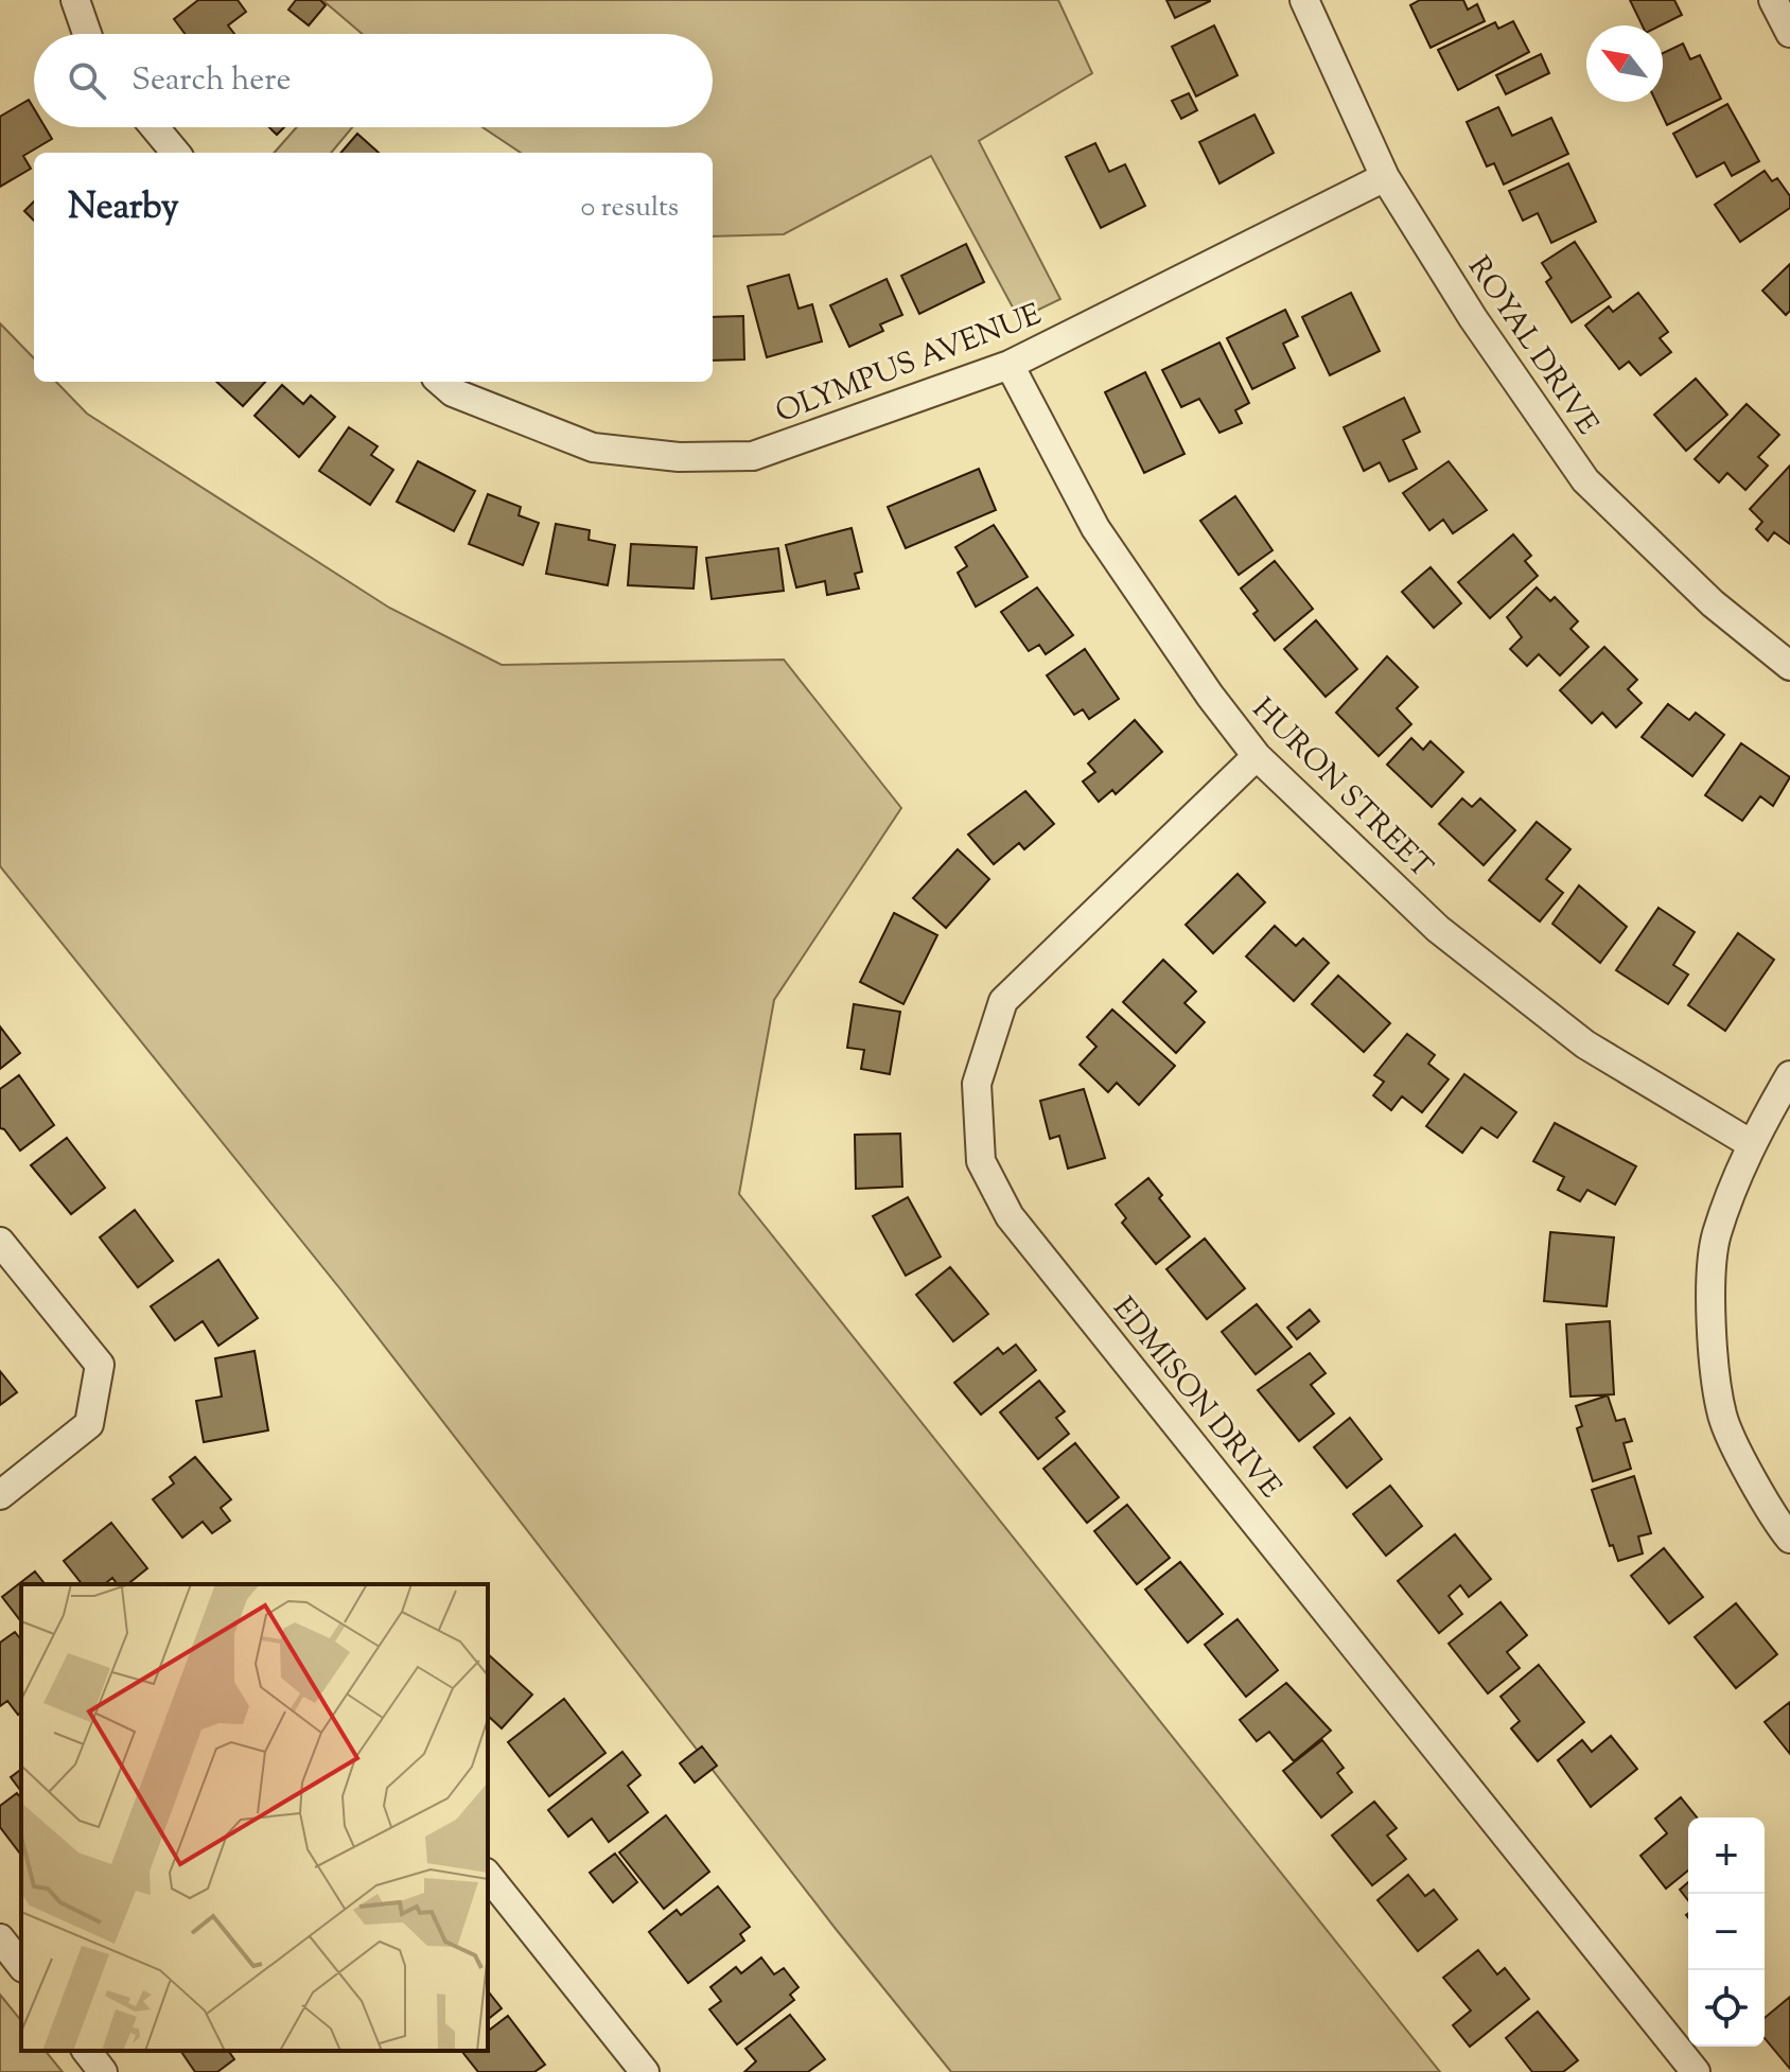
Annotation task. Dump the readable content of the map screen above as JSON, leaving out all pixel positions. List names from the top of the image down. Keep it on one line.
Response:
{"streets":{"street":["ROYAL DRIVE","OLYMPUS AVENUE","HURON STREET","EDMISON DRIVE"]},"crossings":[["ROYAL DRIVE","OLYMPUS AVENUE"],["OLYMPUS AVENUE","HURON STREET"],["HURON STREET","EDMISON DRIVE"]],"north":"top left","page":{"search":"Search here","heading":["Nearby","0 results"],"map_buttons":["+","−"]}}
